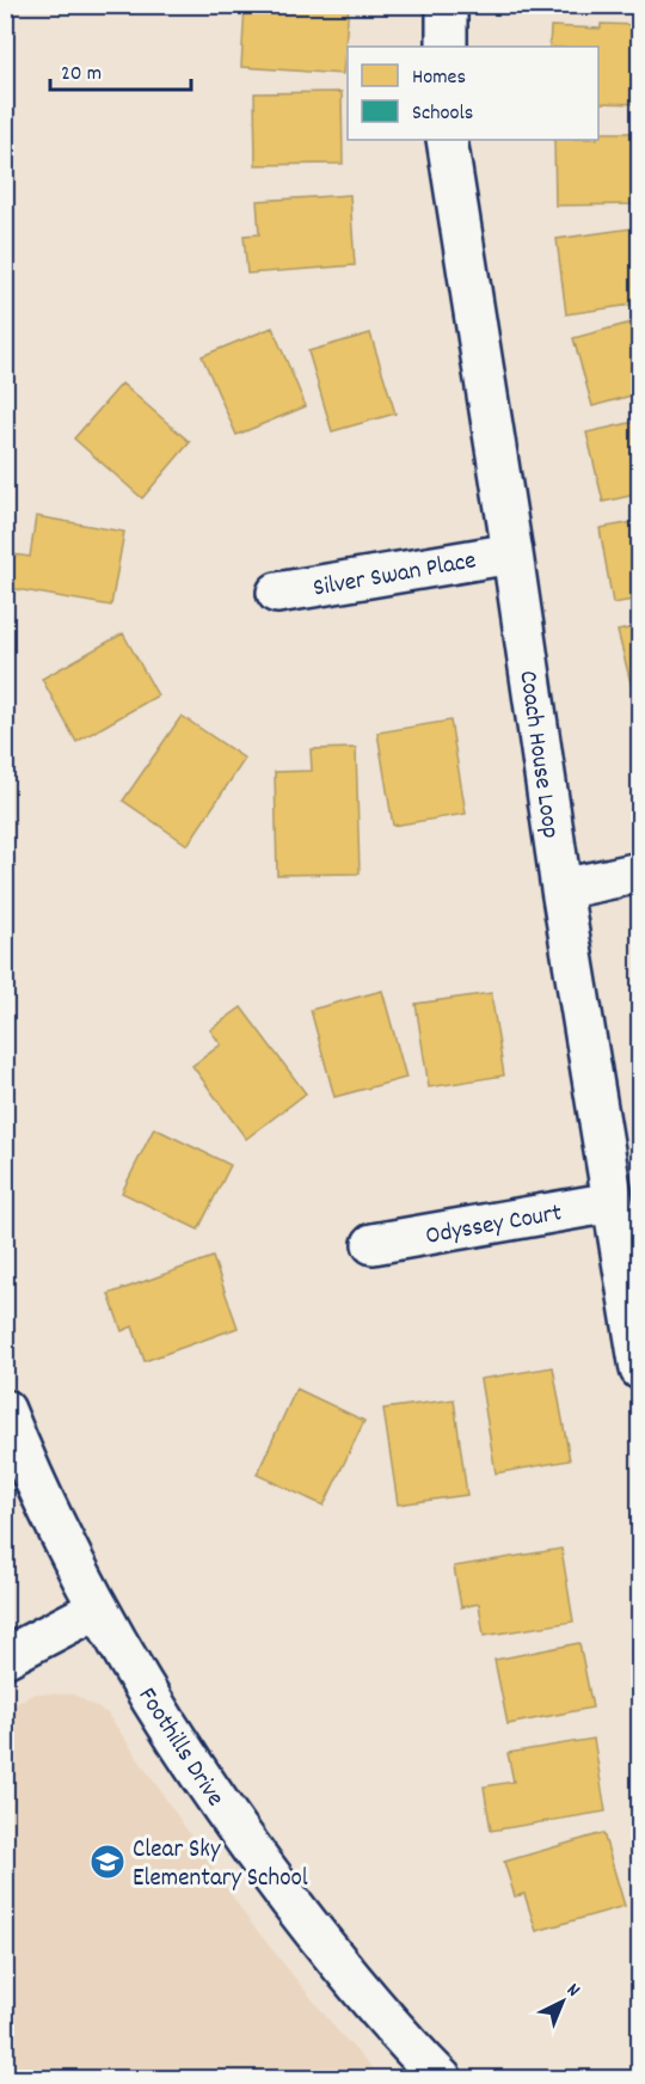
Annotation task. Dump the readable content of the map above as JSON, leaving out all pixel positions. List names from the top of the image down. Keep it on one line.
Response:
{"streets":{"street":["Silver Swan Place","Coach House Loop","Odyssey Court","Foothills Drive"]},"crossings":[["Silver Swan Place","Coach House Loop"],["Coach House Loop","Odyssey Court"]],"places":{"school or university":["Clear Sky Elementary School"]},"legend":["Homes","Schools"],"scale_bar":"20 m","north":"top right"}
